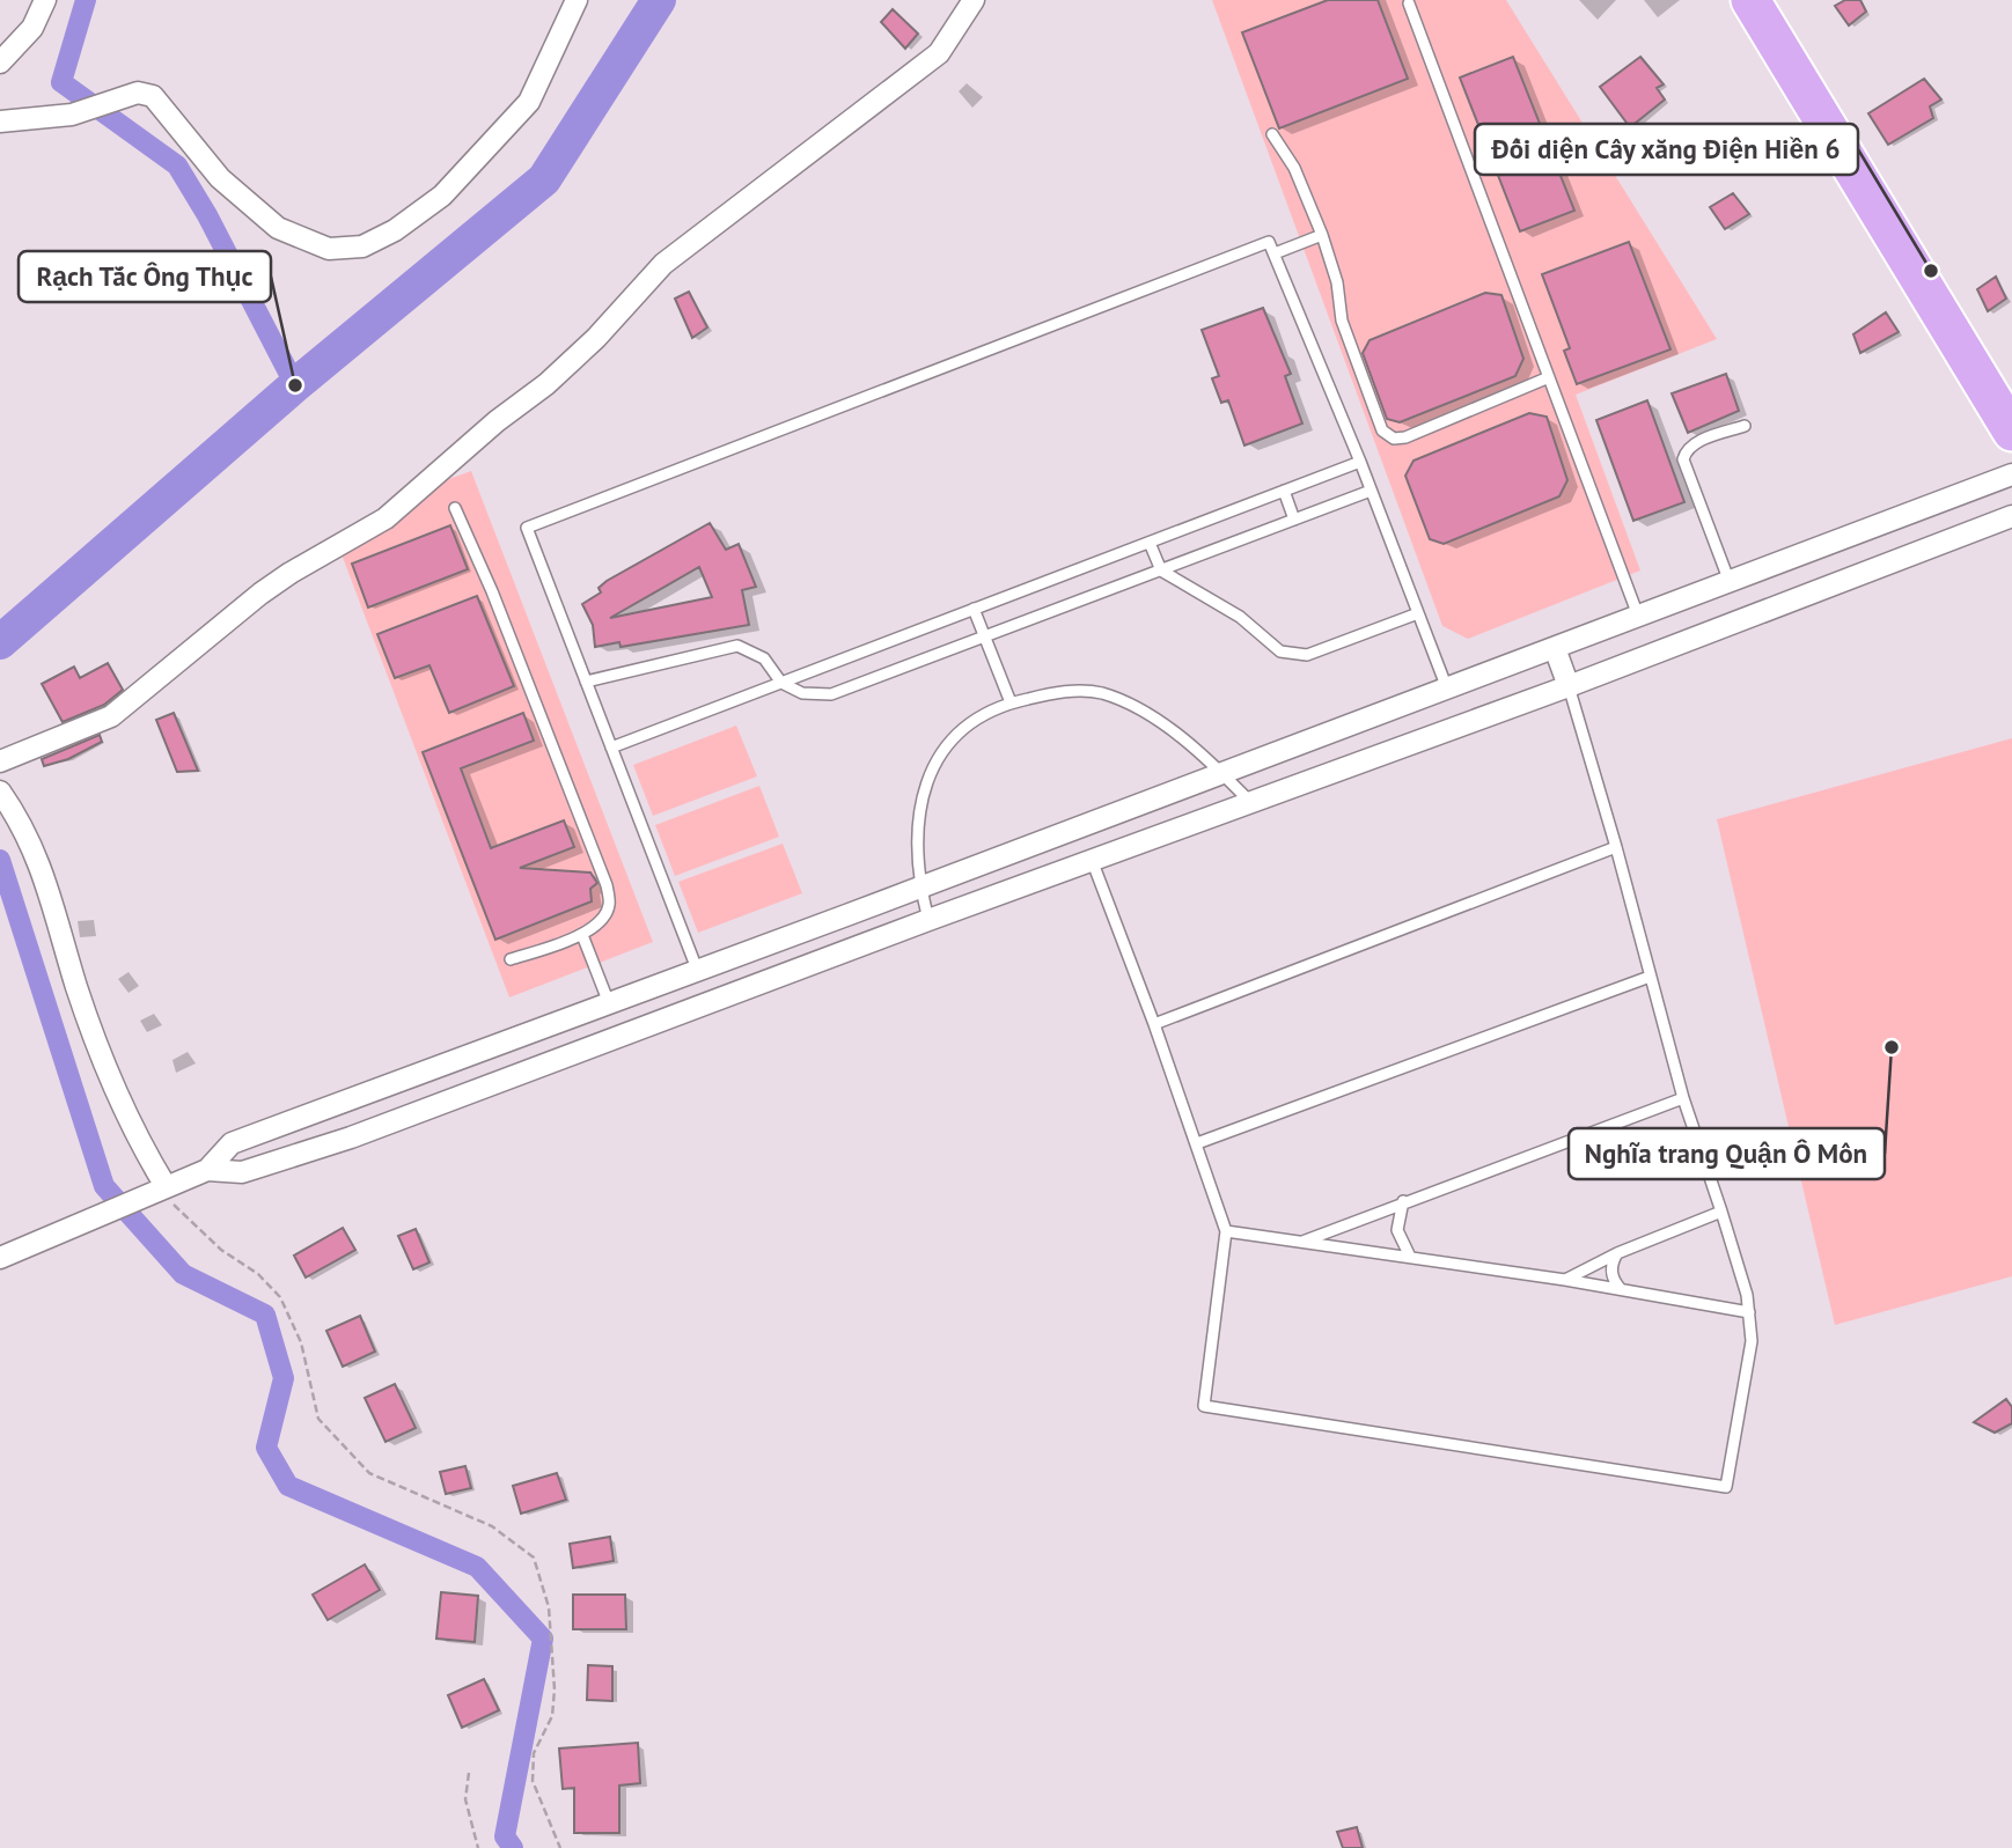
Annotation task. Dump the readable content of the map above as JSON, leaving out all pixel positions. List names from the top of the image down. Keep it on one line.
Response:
{"places":["Đối diện Cây xăng Điện Hiền 6","Rạch Tắc Ông Thục","Nghĩa trang Quận Ô Môn"]}
